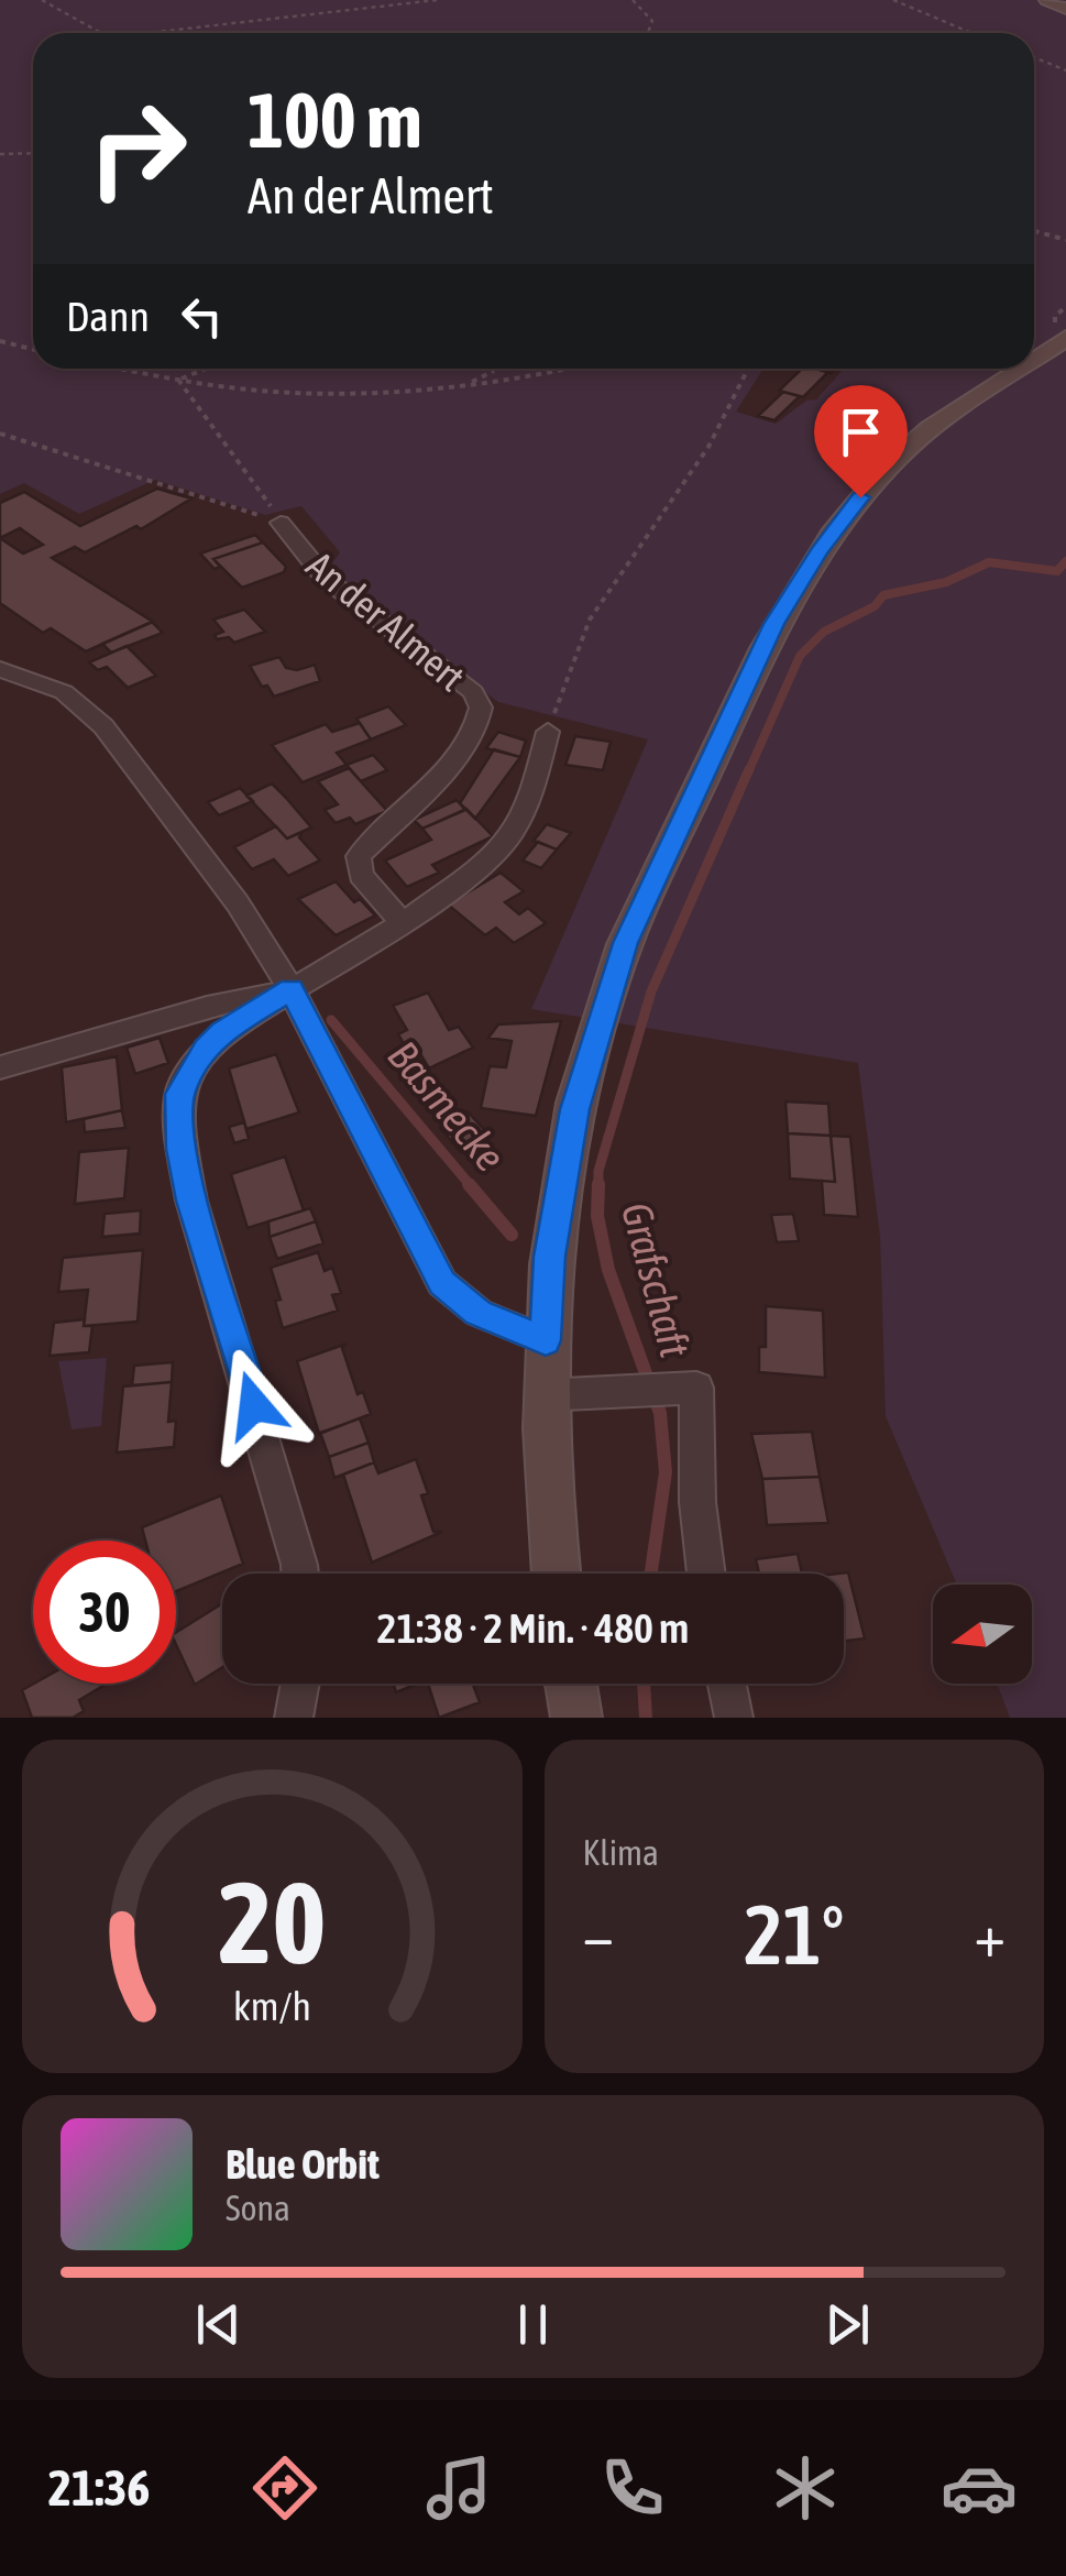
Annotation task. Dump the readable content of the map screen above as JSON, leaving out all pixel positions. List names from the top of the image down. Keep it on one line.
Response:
{"streets":{"street":["An der Almert"]},"water":["Basmecke","Grafschaft"],"north":"left","page":{"turn":["100 m","An der Almert"],"then":"Dann","limit":"30","trip":"21:38 · 2 Min. · 480 m","tile":"Klima","heat":["−","21°","+"],"song":["Blue Orbit","Sona"],"tabs":"21:36","gauge":["20","km/h"]}}
